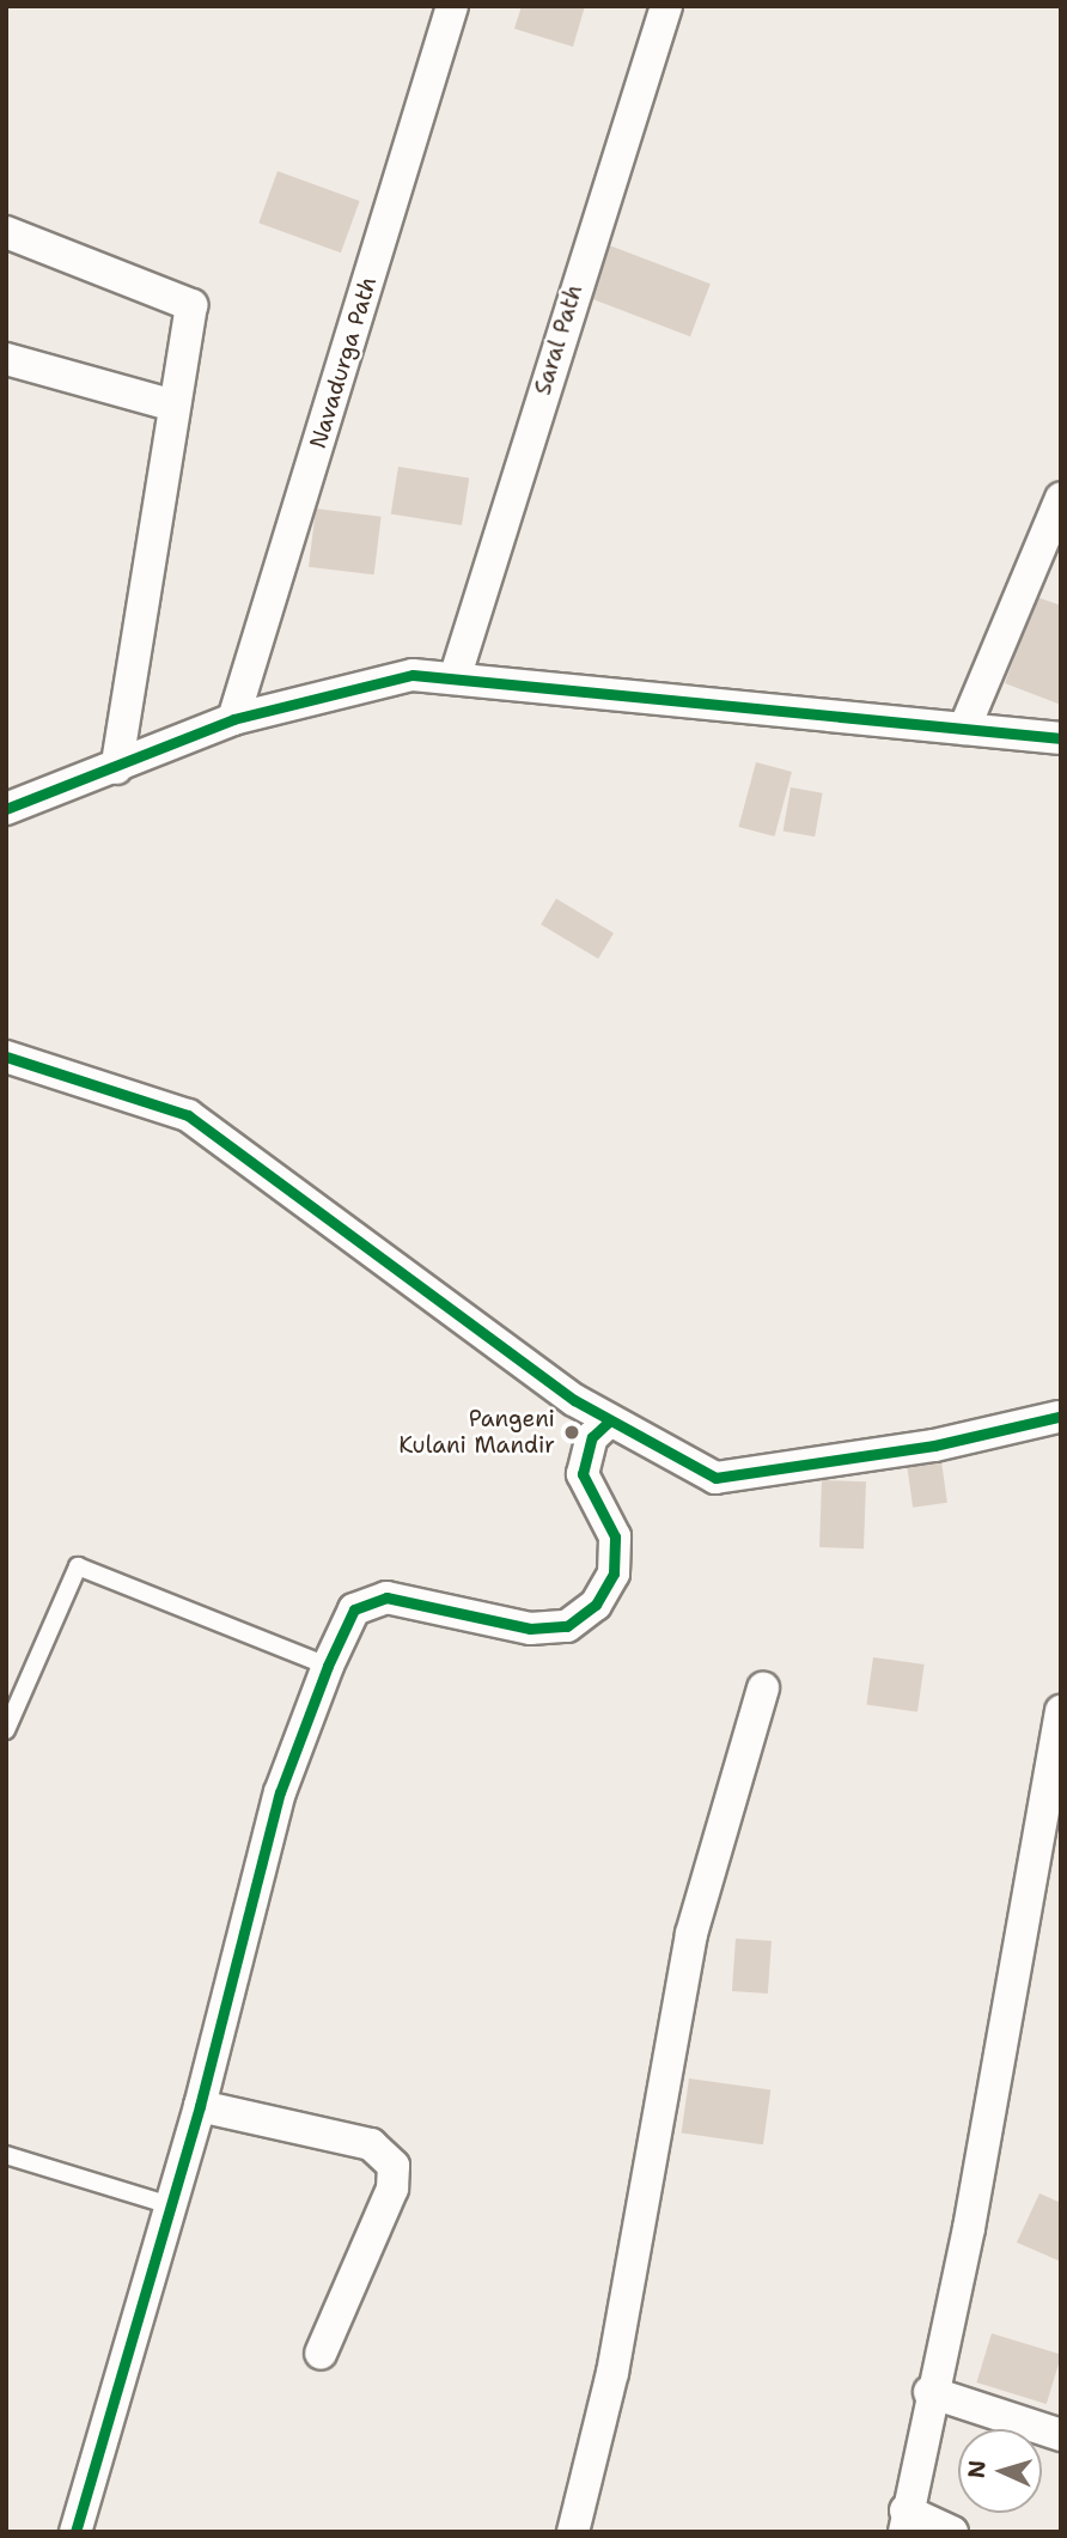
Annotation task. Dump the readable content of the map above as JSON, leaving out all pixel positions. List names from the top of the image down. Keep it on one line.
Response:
{"streets":{"street":["Saral Path","Navadurga Path"]},"places":["Pangeni Kulani Mandir"],"north":"left"}
